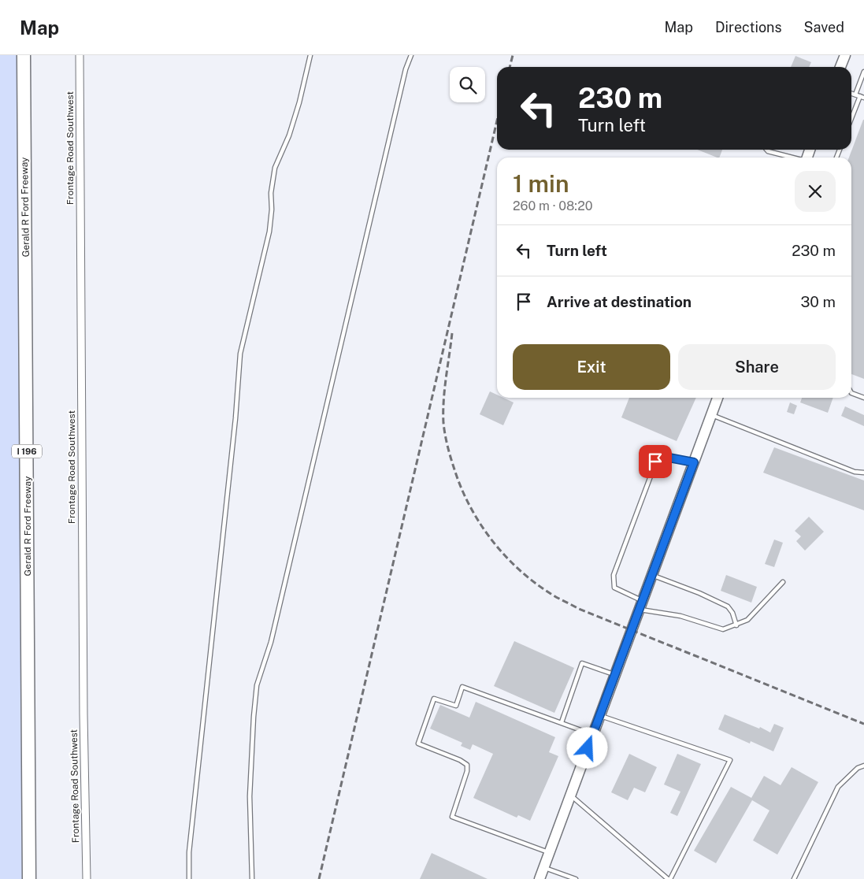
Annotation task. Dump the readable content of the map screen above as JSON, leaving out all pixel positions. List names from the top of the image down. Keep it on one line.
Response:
{"streets":{"highway":["Gerald R Ford Freeway","I 196"],"street":["Frontage Road Southwest"]},"page":{"header":"Map","nav":["Map","Directions","Saved"],"turn":["230 m","Turn left"],"heading":["1 min","260 m · 08:20"],"list":[{"name":"Turn left","value":"230 m"},{"name":"Arrive at destination","value":"30 m"}],"buttons":["Exit","Share"]}}
